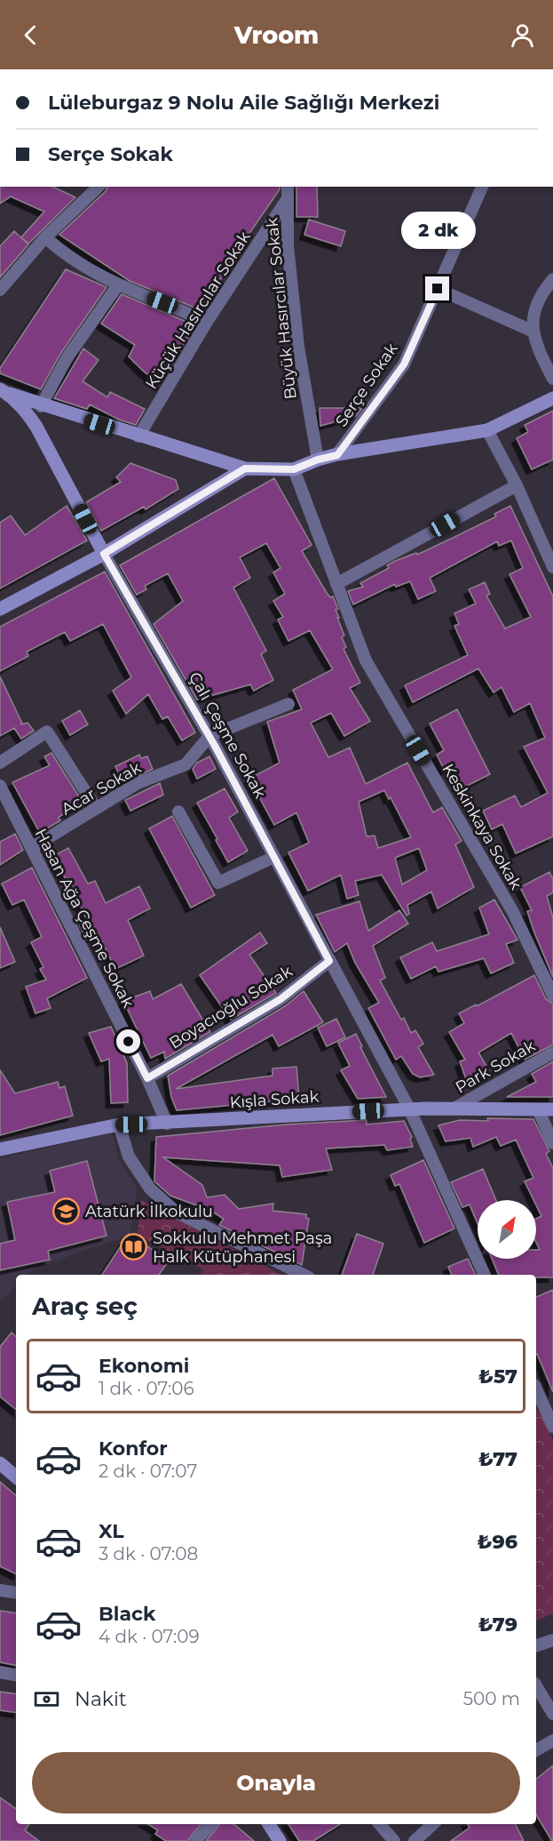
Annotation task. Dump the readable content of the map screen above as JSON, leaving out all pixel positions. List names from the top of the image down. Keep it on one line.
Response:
{"streets":{"main road":["Çalı Çeşme Sokak","Kışla Sokak"],"street":["Büyük Hasırcılar Sokak","Küçük Hasırcılar Sokak","Serçe Sokak","Acar Sokak","Keskinkaya Sokak","Hasan Ağa Çeşme Sokak","Boyacıoğlu Sokak","Park Sokak"]},"crossings":[["Büyük Hasırcılar Sokak","Küçük Hasırcılar Sokak"],["Çalı Çeşme Sokak","Acar Sokak"],["Çalı Çeşme Sokak","Boyacıoğlu Sokak"],["Çalı Çeşme Sokak","Kışla Sokak"],["Acar Sokak","Hasan Ağa Çeşme Sokak"],["Hasan Ağa Çeşme Sokak","Boyacıoğlu Sokak"],["Hasan Ağa Çeşme Sokak","Kışla Sokak"],["Park Sokak","Kışla Sokak"]],"places":{"school or university":["Atatürk İlkokulu"],"library":["Sokkulu Mehmet Paşa Halk Kütüphanesi"]},"north":"top right","page":{"header":"Vroom","banner":["Lüleburgaz 9 Nolu Aile Sağlığı Merkezi","Serçe Sokak"],"bubble":"2 dk","heading":"Araç seç","list":[{"name":"Ekonomi","note":"1 dk · 07:06","value":"₺57"},{"name":"Konfor","note":"2 dk · 07:07","value":"₺77"},{"name":"XL","note":"3 dk · 07:08","value":"₺96"},{"name":"Black","note":"4 dk · 07:09","value":"₺79"}],"pay":["Nakit","500 m"],"buttons":"Onayla"}}
